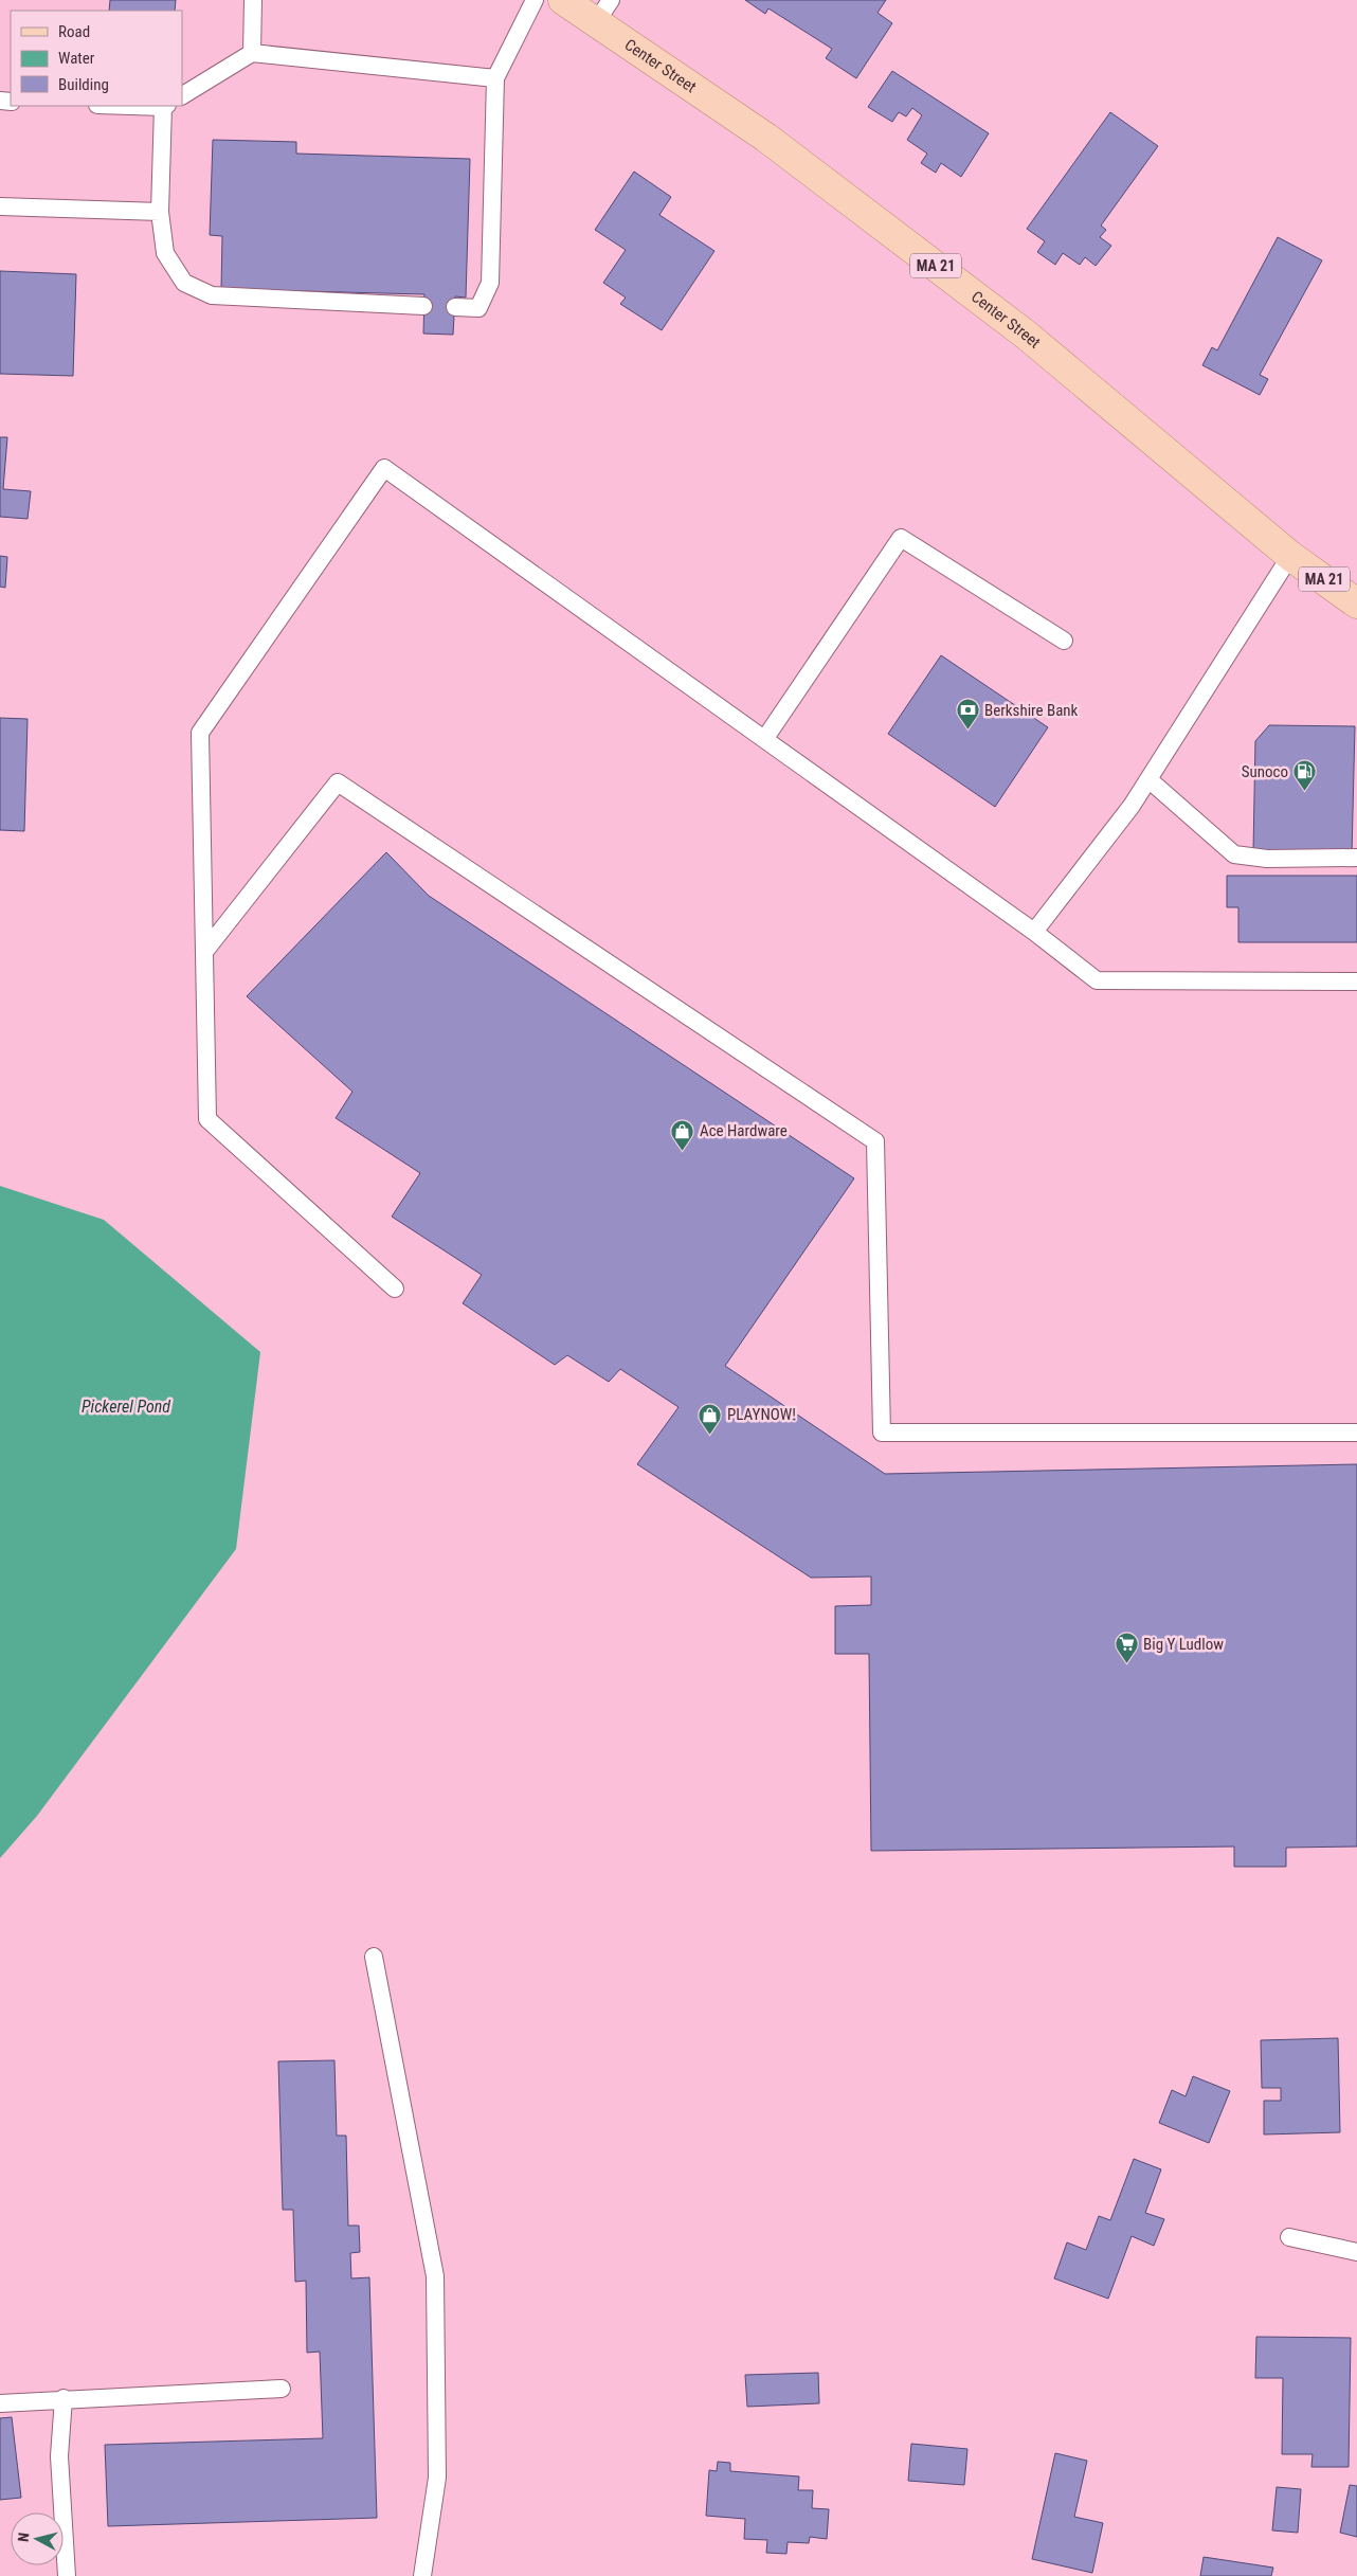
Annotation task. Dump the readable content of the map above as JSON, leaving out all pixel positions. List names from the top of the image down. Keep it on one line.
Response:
{"streets":{"main road":["Center Street","MA 21"]},"water":["Pickerel Pond"],"places":{"bank":["Berkshire Bank"],"fuel station":["Sunoco"],"shop":["Ace Hardware","PLAYNOW!"],"supermarket":["Big Y Ludlow"]},"legend":["Road","Water","Building"],"north":"left"}
